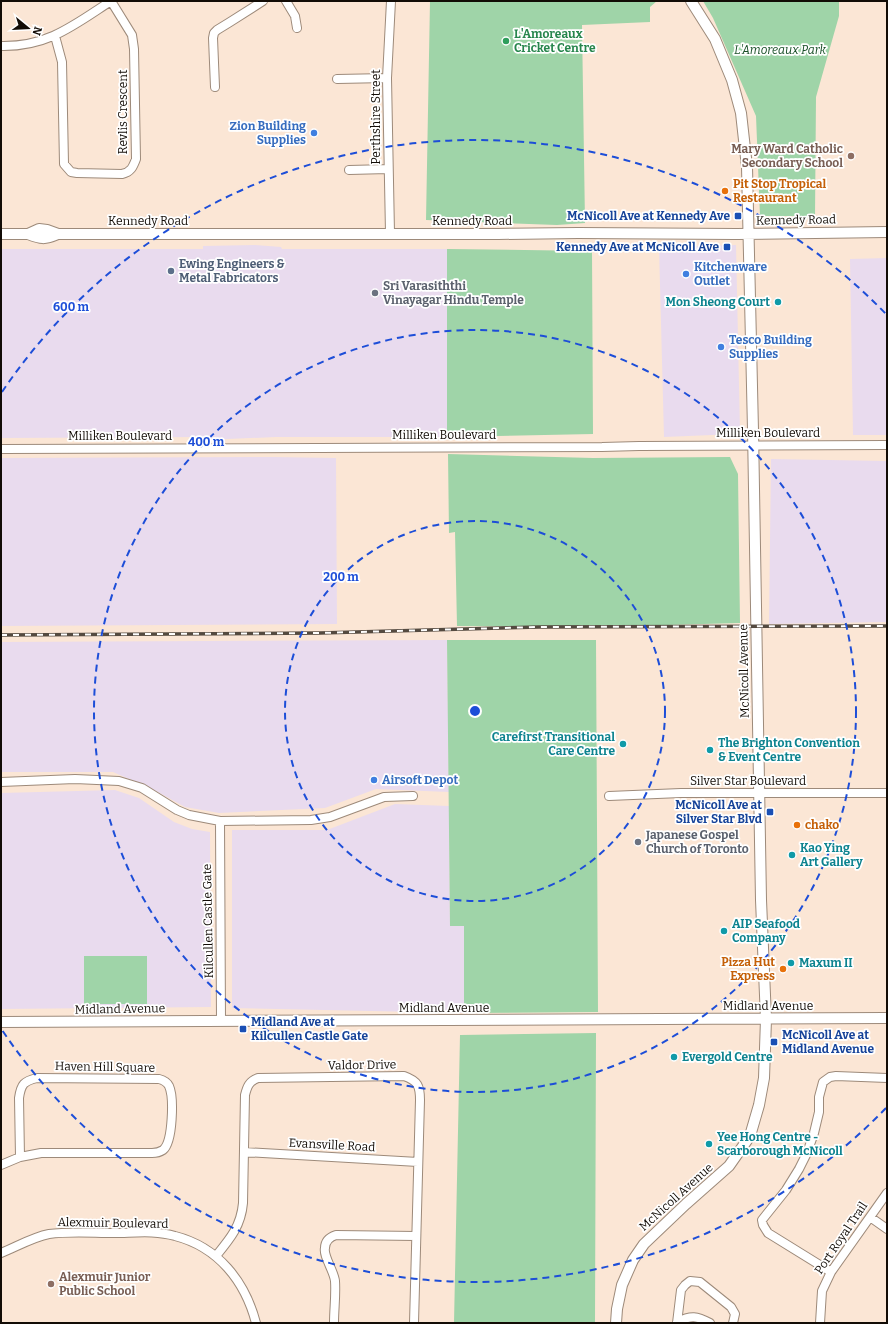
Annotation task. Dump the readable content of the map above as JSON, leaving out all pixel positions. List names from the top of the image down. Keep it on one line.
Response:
{"streets":{"main road":["Kennedy Road","McNicoll Avenue","Midland Avenue"],"street":["Revlis Crescent","Perthshire Street","Milliken Boulevard","Silver Star Boulevard","Kilcullen Castle Gate","Valdor Drive","Haven Hill Square","Evansville Road","Alexmuir Boulevard","Port Royal Trail"]},"crossings":[["Perthshire Street","Kennedy Road"],["Kennedy Road","McNicoll Avenue"],["Milliken Boulevard","McNicoll Avenue"],["McNicoll Avenue","Silver Star Boulevard"],["McNicoll Avenue","Midland Avenue"],["Kilcullen Castle Gate","Midland Avenue"],["Valdor Drive","Evansville Road"],["Valdor Drive","Alexmuir Boulevard"]],"parks":["L'Amoreaux Park"],"places":{"other":["L'Amoreaux Cricket Centre","Zion Building Supplies","Mary Ward Catholic Secondary School","Pit Stop Tropical Restaurant","Ewing Engineers & Metal Fabricators","Kitchenware Outlet","Sri Varasiththi Vinayagar Hindu Temple","Mon Sheong Court","Tesco Building Supplies","Carefirst Transitional Care Centre","The Brighton Convention & Event Centre","Airsoft Depot","chako","Japanese Gospel Church of Toronto","Kao Ying Art Gallery","AIP Seafood Company","Maxum II","Pizza Hut Express","Evergold Centre","Yee Hong Centre - Scarborough McNicoll","Alexmuir Junior Public School"],"transit":["McNicoll Ave at Kennedy Ave","Kennedy Ave at McNicoll Ave","McNicoll Ave at Silver Star Blvd","Midland Ave at Kilcullen Castle Gate","McNicoll Ave at Midland Avenue"]},"north":"right","rings":["600 m","400 m","200 m"]}
